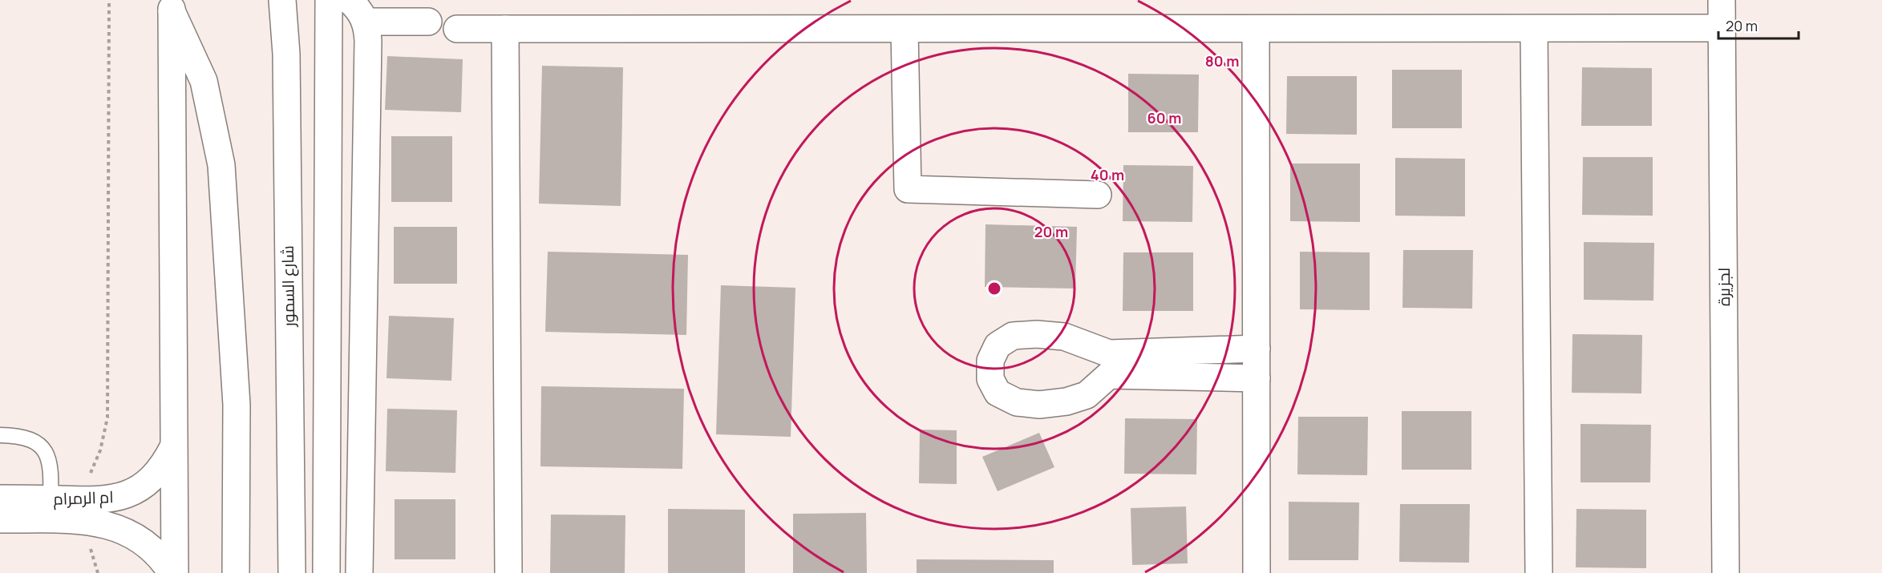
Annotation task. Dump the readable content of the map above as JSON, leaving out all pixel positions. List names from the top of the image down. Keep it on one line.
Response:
{"streets":{"main road":["شارع السمور","لجزيرة","ام الرمرام"]},"scale_bar":"20 m","rings":["80 m","60 m","40 m","20 m"]}
